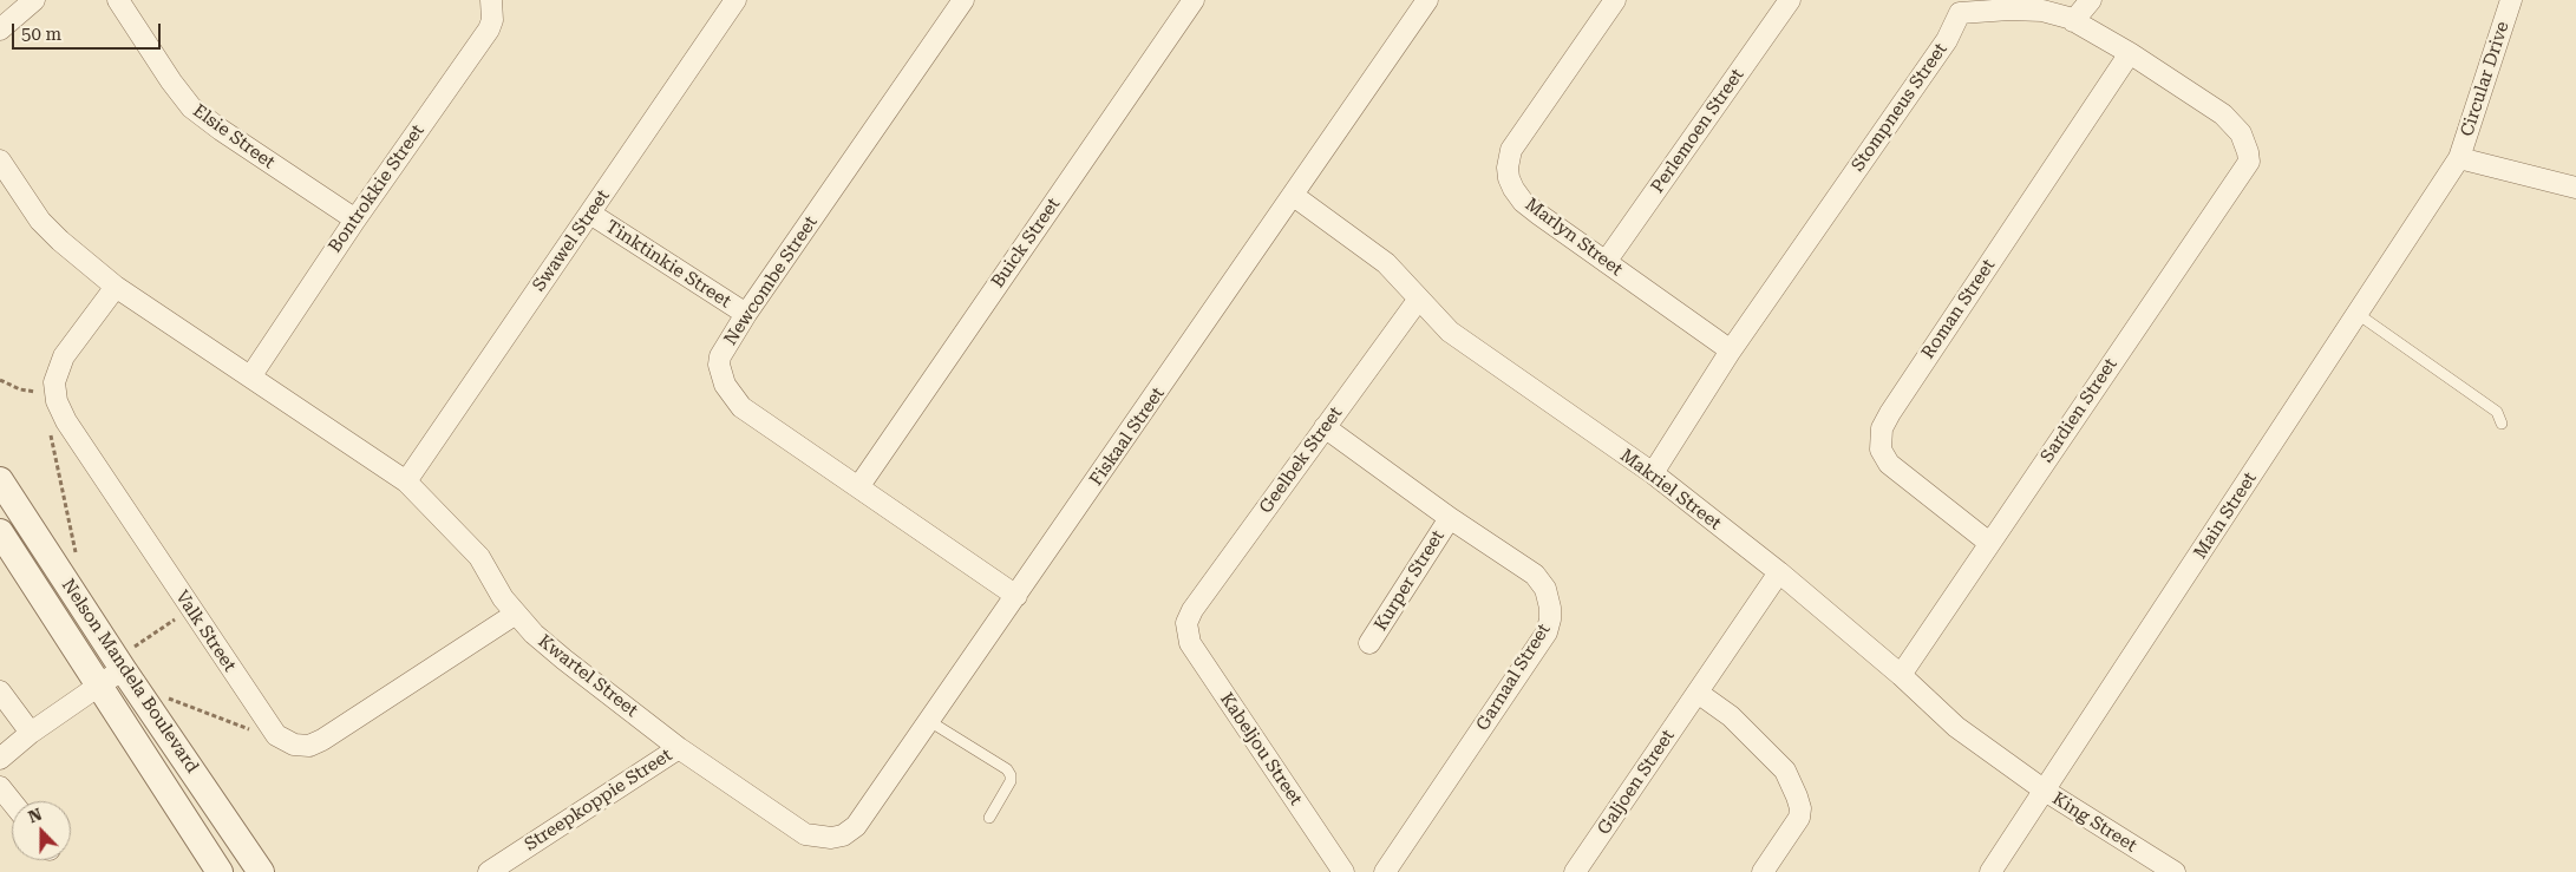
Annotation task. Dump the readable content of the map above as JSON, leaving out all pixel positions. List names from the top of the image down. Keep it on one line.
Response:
{"streets":{"street":["Circular Drive","Stompneus Street","Perlemoen Street","Elsie Street","Bontrokkie Street","Marlyn Street","Swawel Street","Buick Street","Tinktinkie Street","Newcombe Street","Roman Street","Sardien Street","Fiskaal Street","Geelbek Street","Makriel Street","Main Street","Kurper Street","Valk Street","Nelson Mandela Boulevard","Kwartel Street","Garnaal Street","Kabeljou Street","Galjoen Street","Streepkoppie Street","King Street"]},"crossings":[["Circular Drive","Main Street"],["Stompneus Street","Marlyn Street"],["Stompneus Street","Roman Street"],["Stompneus Street","Sardien Street"],["Stompneus Street","Makriel Street"],["Perlemoen Street","Marlyn Street"],["Elsie Street","Bontrokkie Street"],["Bontrokkie Street","Kwartel Street"],["Swawel Street","Tinktinkie Street"],["Swawel Street","Kwartel Street"],["Buick Street","Newcombe Street"],["Tinktinkie Street","Newcombe Street"],["Newcombe Street","Fiskaal Street"],["Roman Street","Sardien Street"],["Sardien Street","Makriel Street"],["Fiskaal Street","Makriel Street"],["Fiskaal Street","Kwartel Street"],["Geelbek Street","Makriel Street"],["Geelbek Street","Garnaal Street"],["Geelbek Street","Kabeljou Street"],["Makriel Street","Main Street"],["Makriel Street","Galjoen Street"],["Makriel Street","King Street"],["Main Street","King Street"],["Kurper Street","Garnaal Street"],["Kwartel Street","Streepkoppie Street"]],"scale_bar":"50 m","north":"top"}
